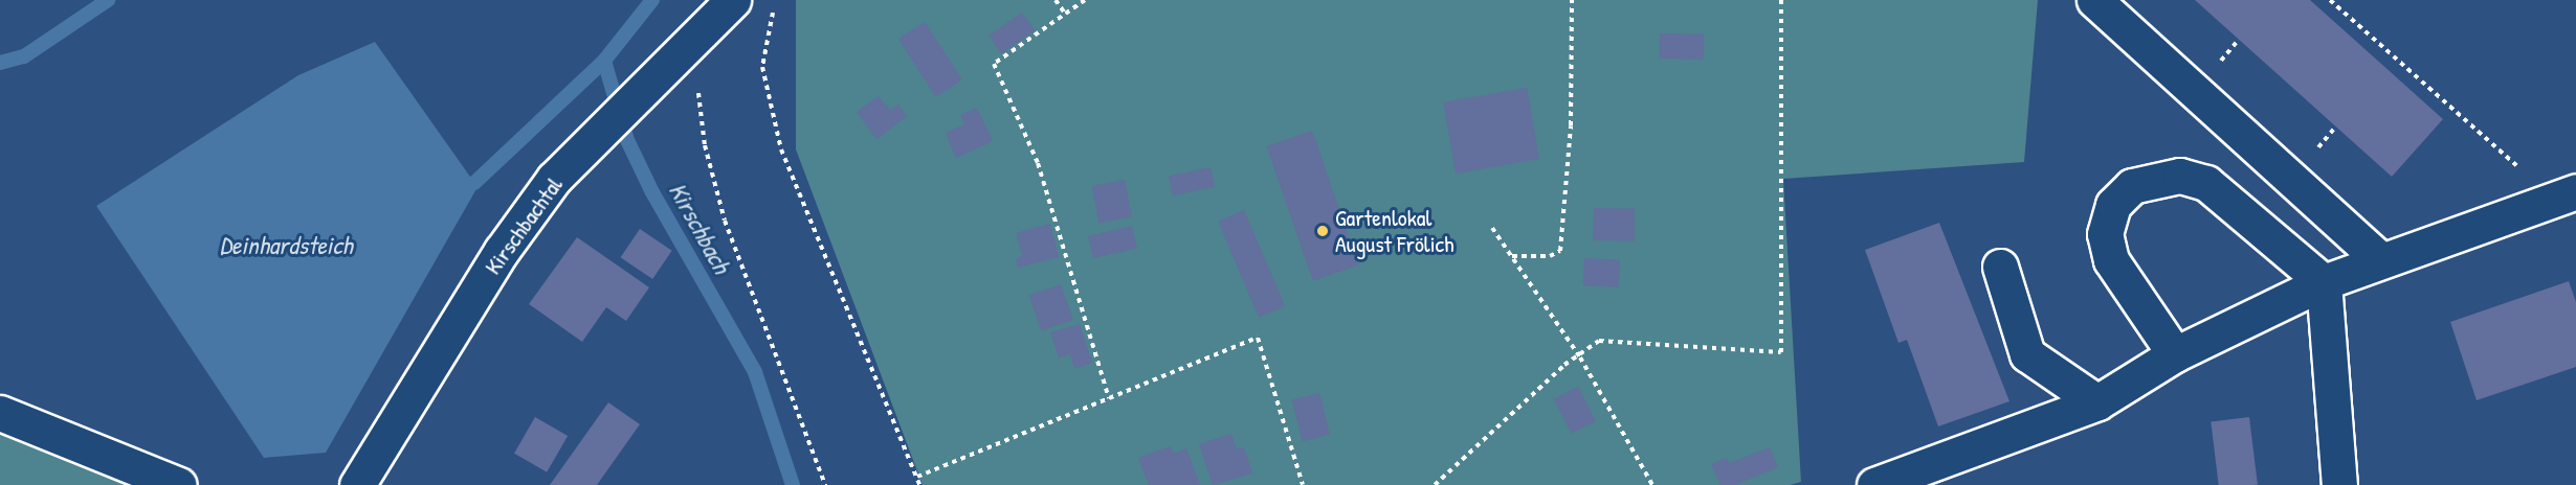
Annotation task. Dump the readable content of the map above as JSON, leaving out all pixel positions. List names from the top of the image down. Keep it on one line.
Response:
{"streets":{"street":["Kirschbachtal"]},"water":["Kirschbach","Deinhardsteich"],"places":["Gartenlokal August Frölich"]}
